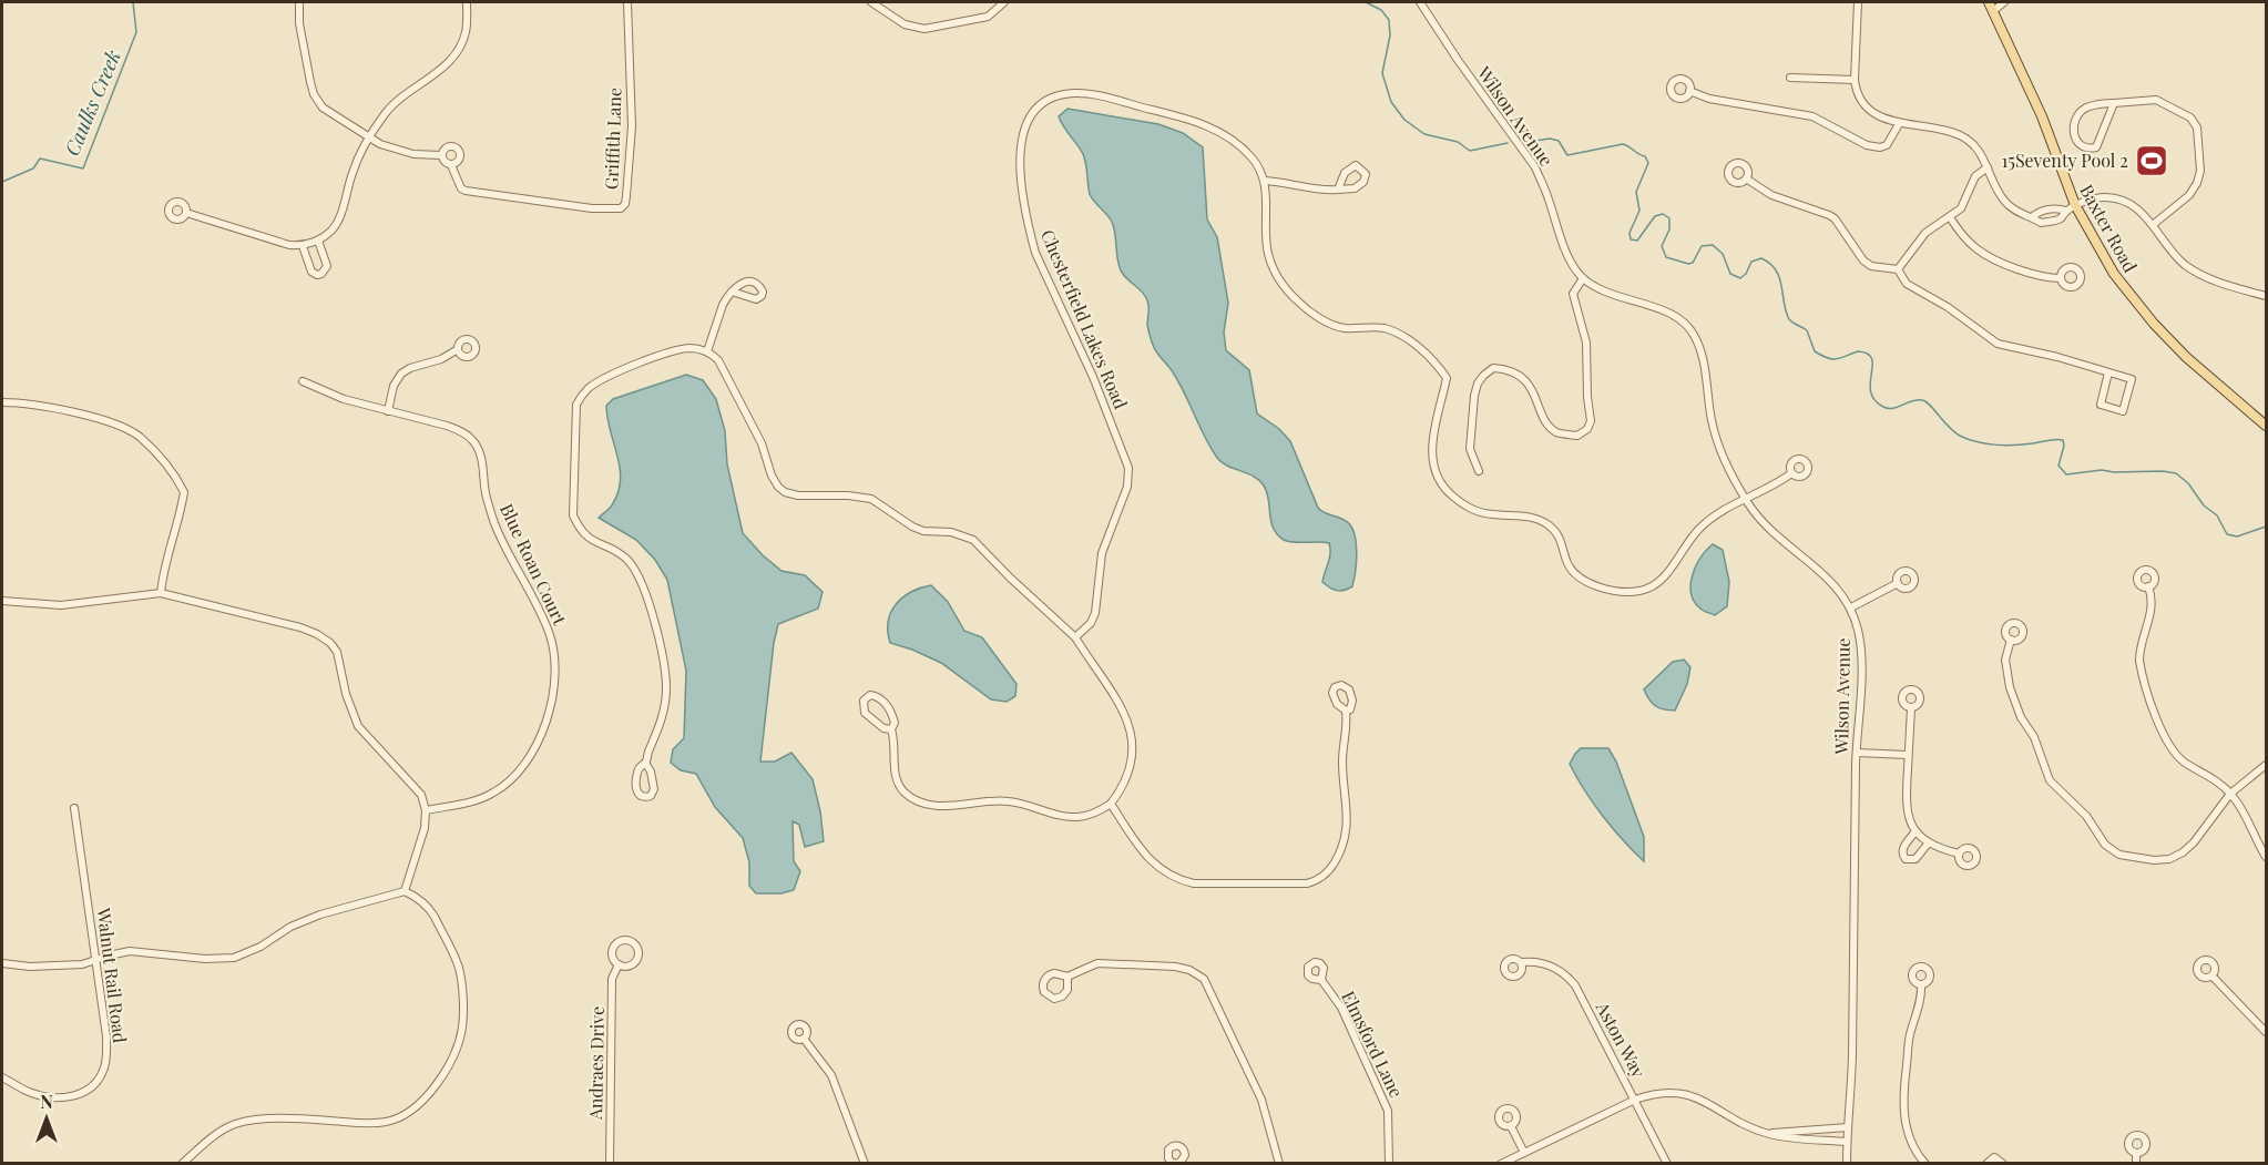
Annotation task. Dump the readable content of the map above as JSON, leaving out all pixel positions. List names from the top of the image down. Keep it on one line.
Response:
{"streets":{"main road":["Baxter Road"],"street":["Wilson Avenue","Griffith Lane","Chesterfield Lakes Road","Blue Roan Court","Walnut Rail Road","Aston Way","Elmsford Lane","Andraes Drive"]},"water":["Caulks Creek"],"places":{"sports":["15Seventy Pool 2"]},"north":"top"}
